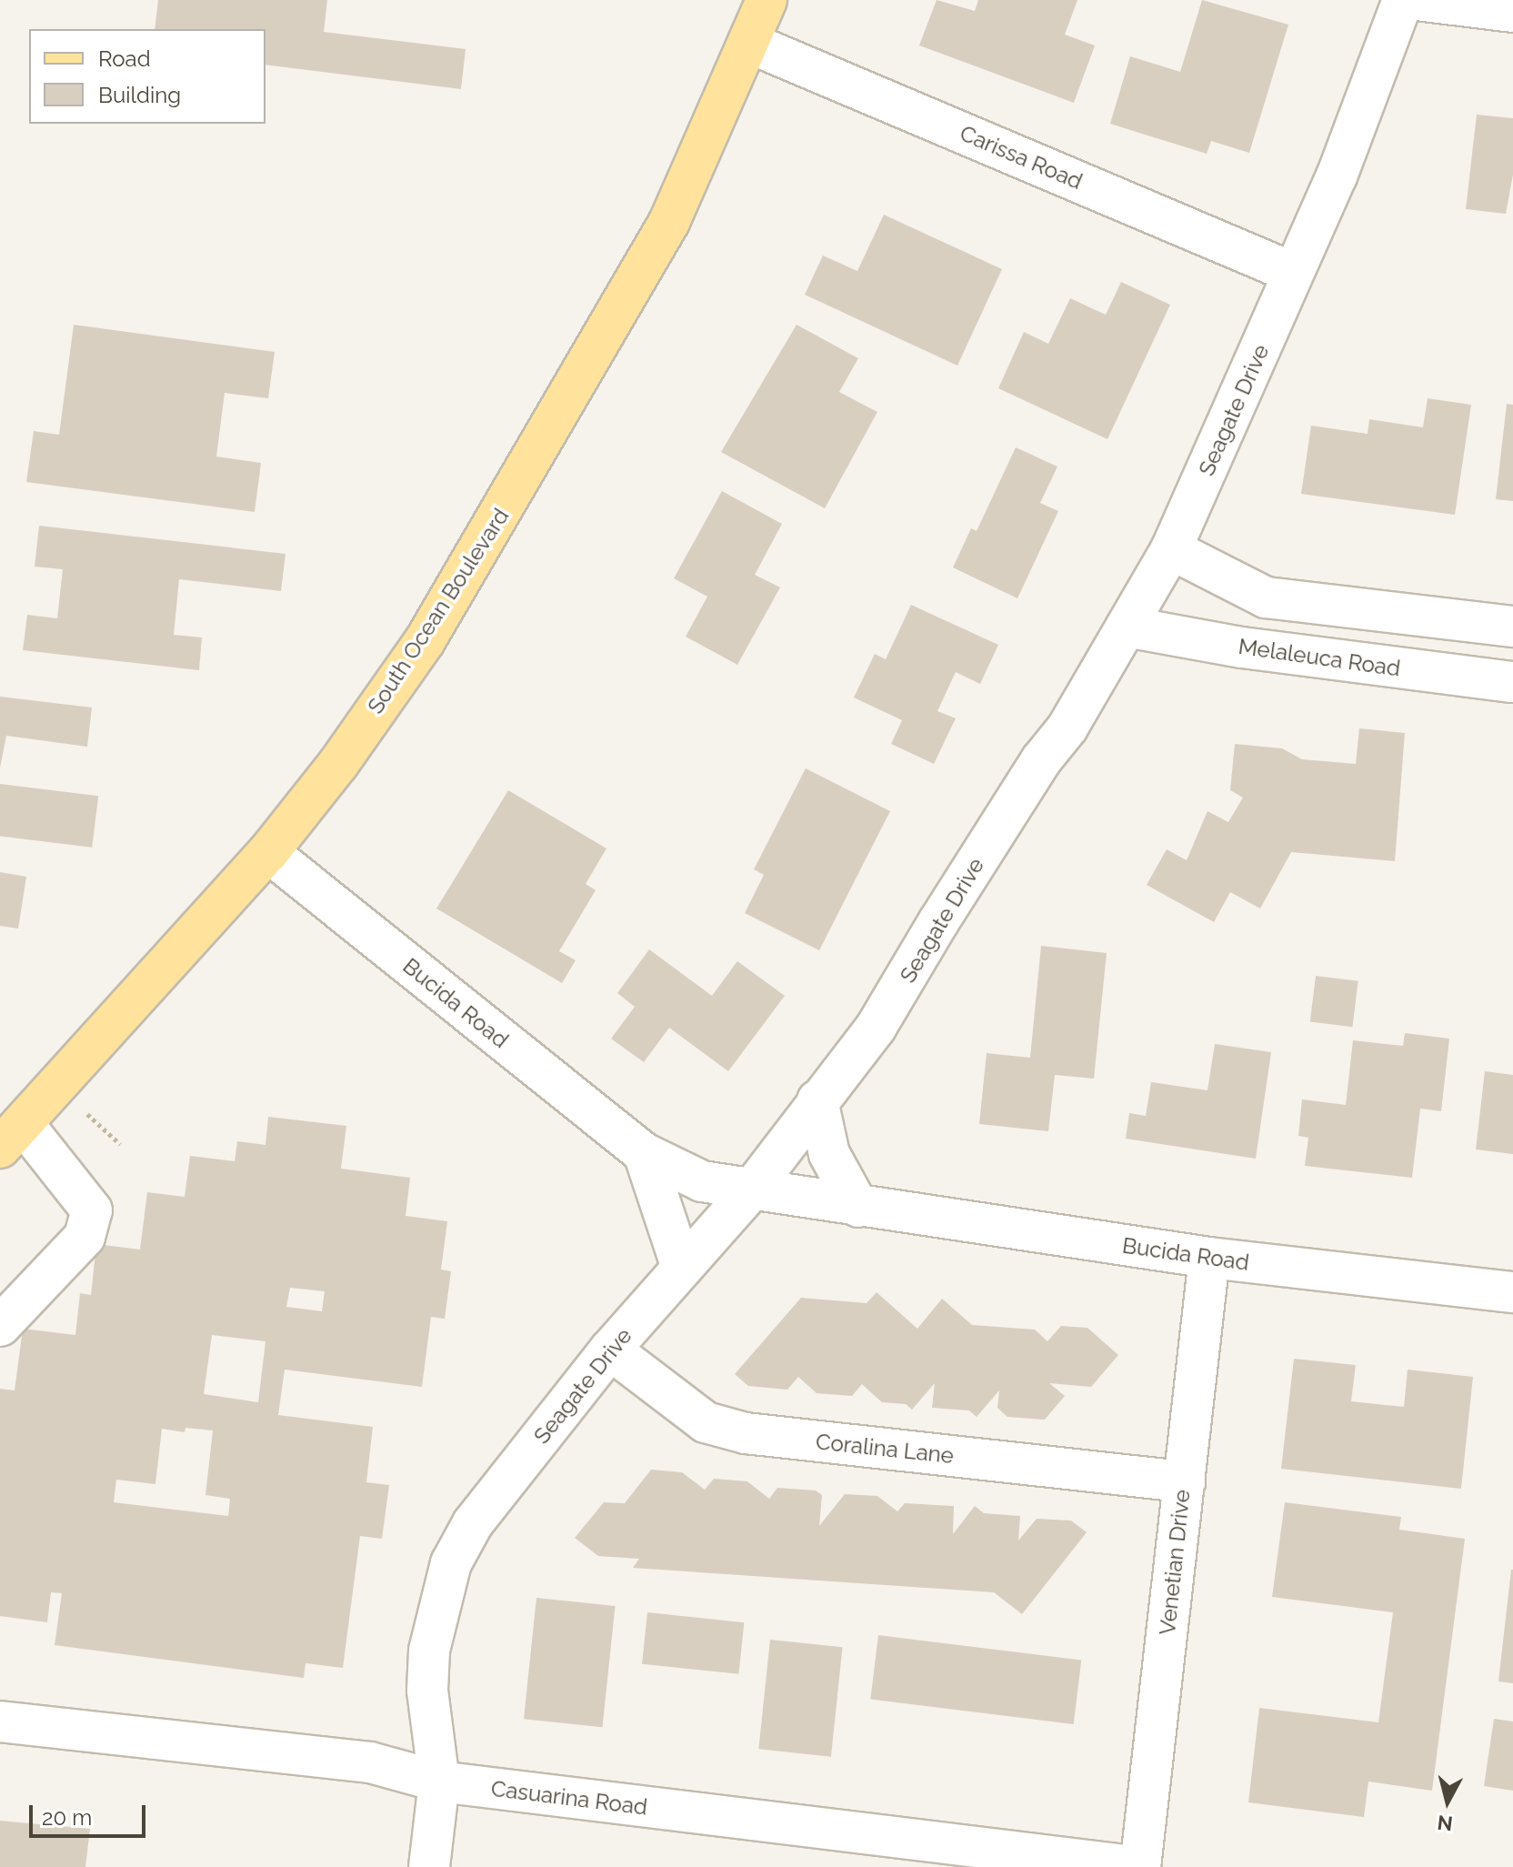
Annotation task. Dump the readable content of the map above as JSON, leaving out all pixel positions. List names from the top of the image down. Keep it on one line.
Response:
{"streets":{"main road":["South Ocean Boulevard"],"street":["Carissa Road","Seagate Drive","Melaleuca Road","Bucida Road","Coralina Lane","Venetian Drive","Casuarina Road"]},"crossings":[["Carissa Road","Seagate Drive"],["Carissa Road","South Ocean Boulevard"],["Seagate Drive","Melaleuca Road"],["Seagate Drive","Bucida Road"],["Seagate Drive","Coralina Lane"],["Seagate Drive","Casuarina Road"],["South Ocean Boulevard","Bucida Road"],["Bucida Road","Venetian Drive"],["Coralina Lane","Venetian Drive"],["Venetian Drive","Casuarina Road"]],"legend":["Road","Building"],"scale_bar":"20 m","north":"bottom"}
